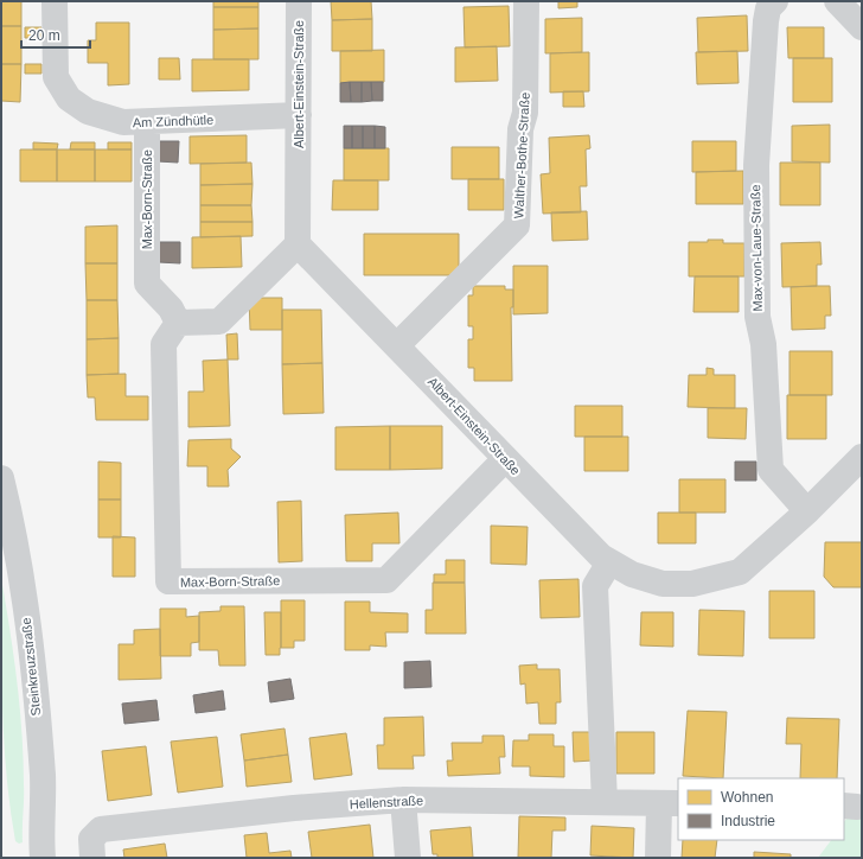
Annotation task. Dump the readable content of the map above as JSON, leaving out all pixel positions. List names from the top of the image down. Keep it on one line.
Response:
{"streets":{"street":["Albert-Einstein-Straße","Am Zündhütle","Walther-Bothe-Straße","Max-Born-Straße","Max-von-Laue-Straße","Steinkreuzstraße","Hellenstraße"]},"crossings":[["Albert-Einstein-Straße","Am Zündhütle"],["Albert-Einstein-Straße","Walther-Bothe-Straße"],["Albert-Einstein-Straße","Max-Born-Straße"],["Albert-Einstein-Straße","Max-von-Laue-Straße"],["Am Zündhütle","Max-Born-Straße"]],"legend":["Wohnen","Industrie"],"scale_bar":"20 m"}
